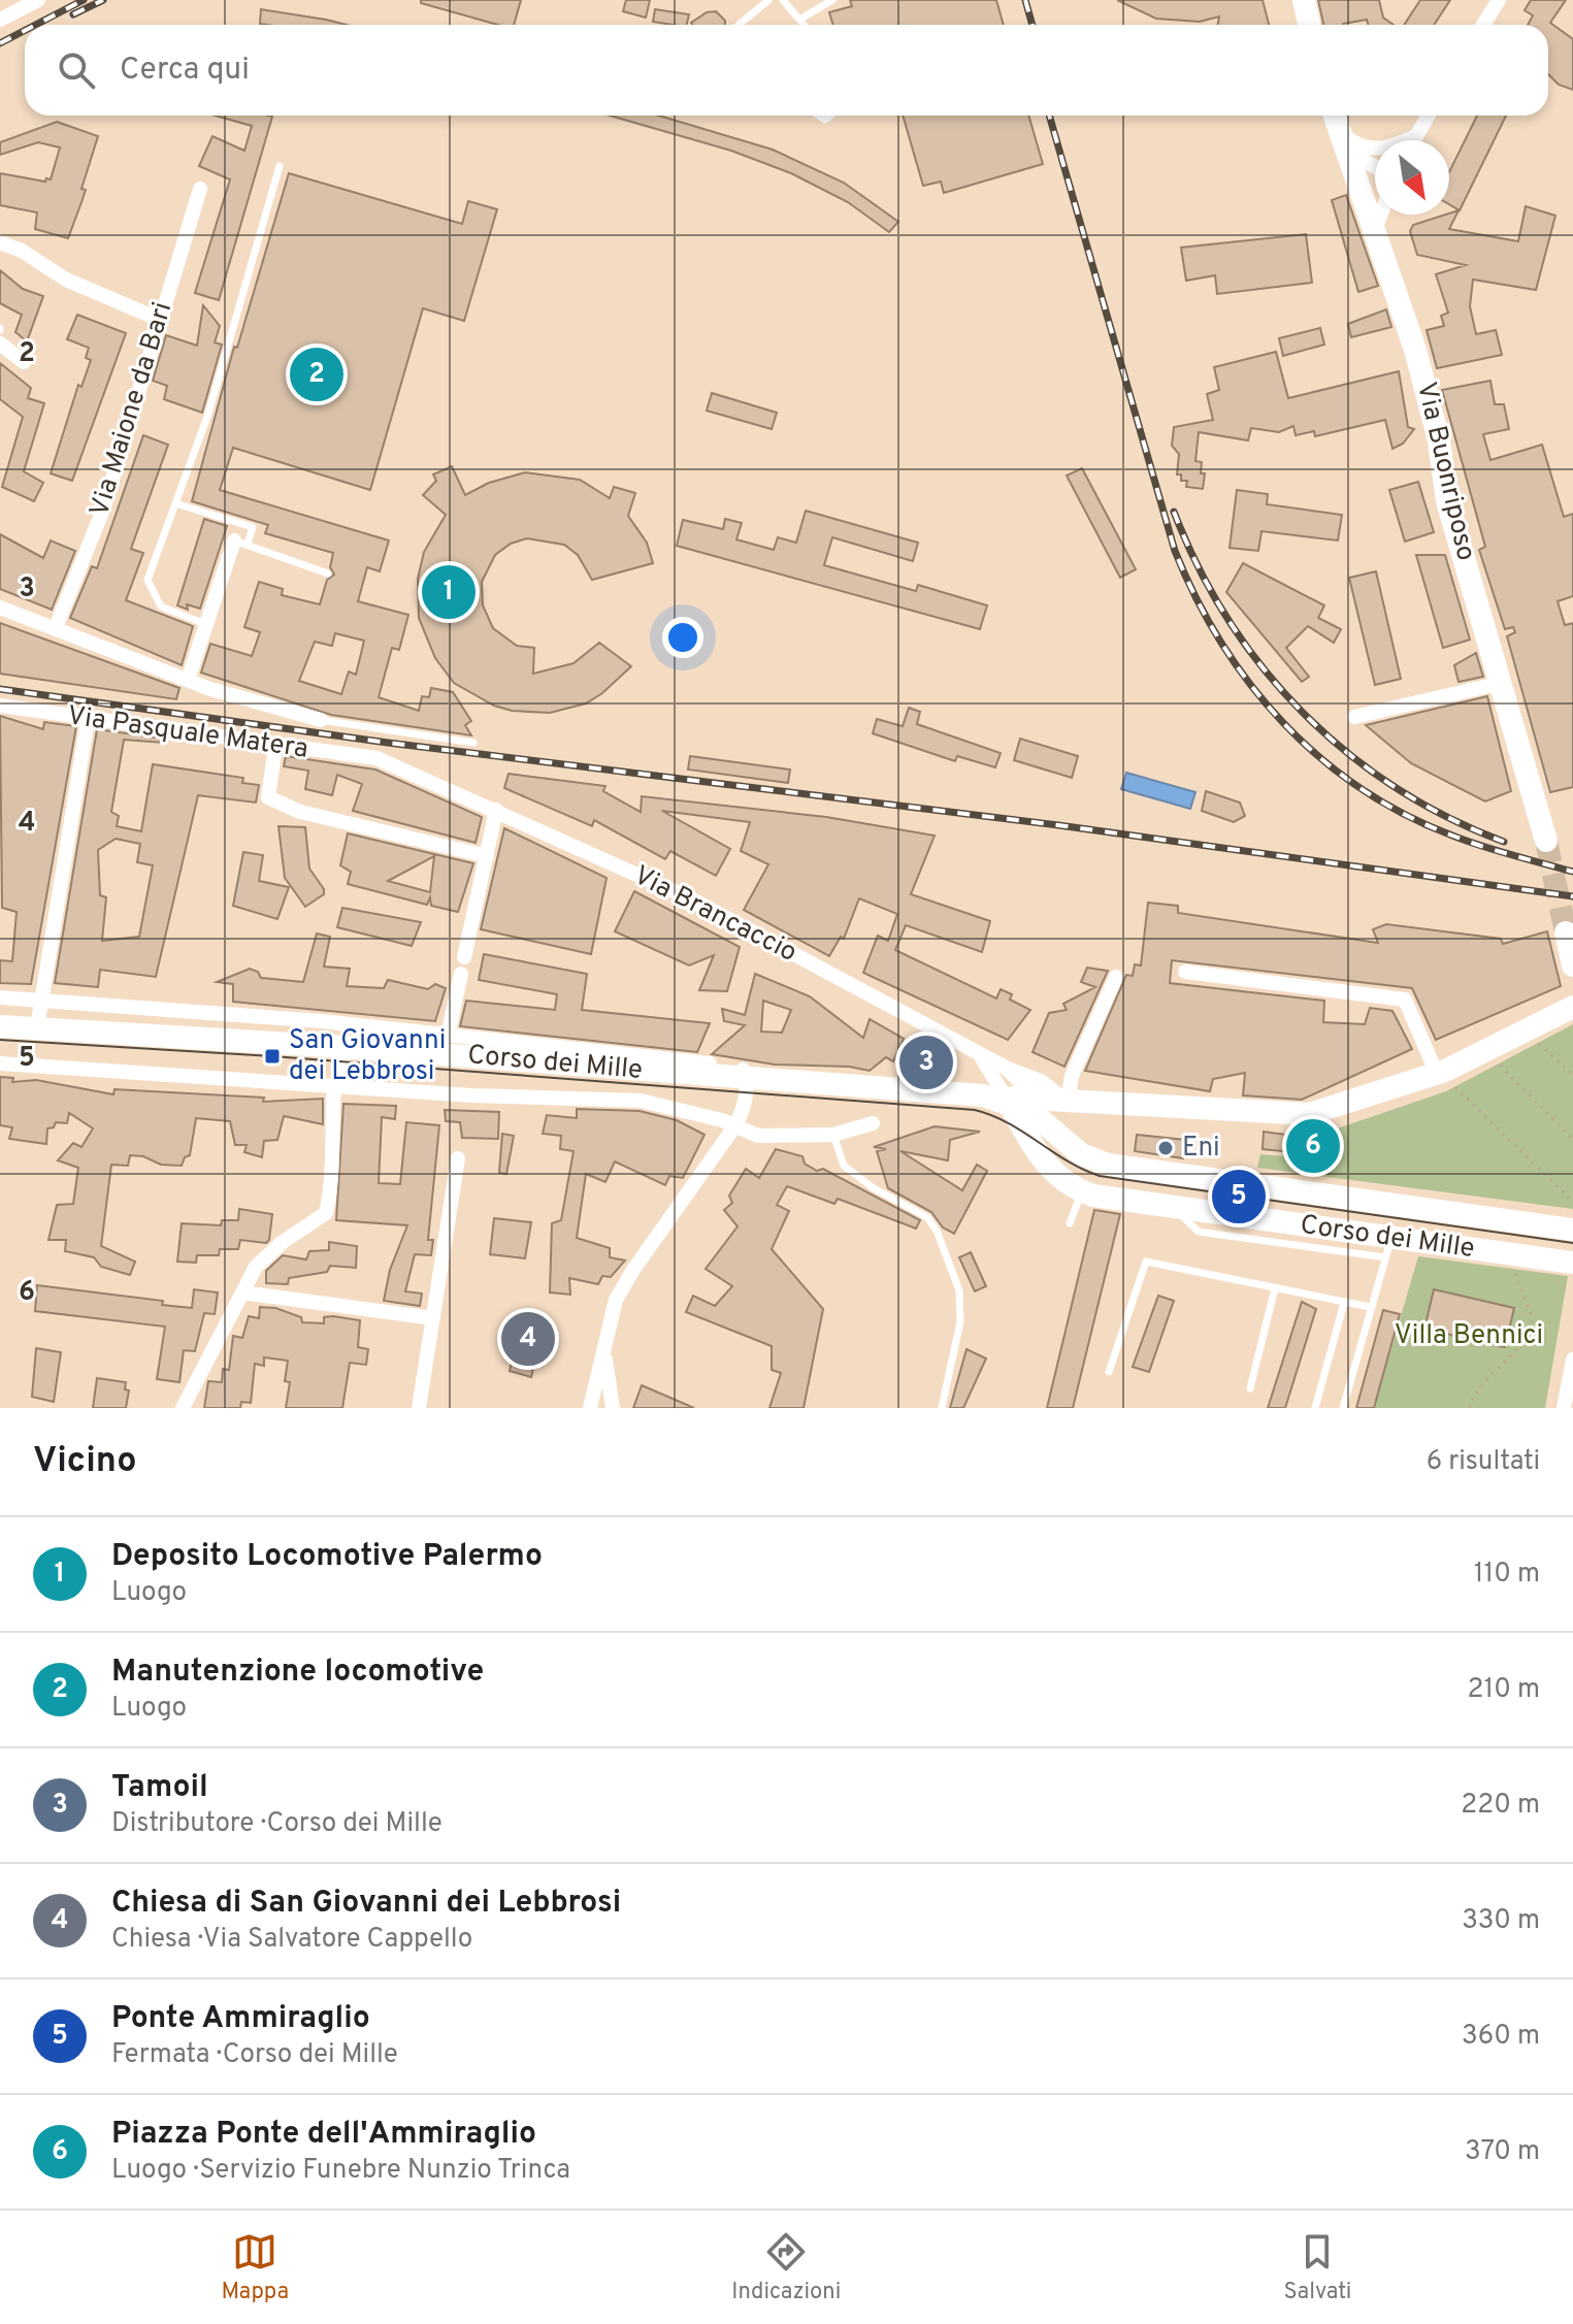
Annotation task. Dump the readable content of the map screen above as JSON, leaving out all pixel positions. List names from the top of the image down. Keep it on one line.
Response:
{"streets":{"street":["Via Maione da Bari","Via Buonriposo","Via Pasquale Matera","Via Brancaccio","Corso dei Mille"]},"crossings":[["Via Pasquale Matera","Via Brancaccio"]],"parks":["Villa Bennici"],"places":{"transit":["San Giovanni dei Lebbrosi"],"other":["Eni"]},"north":"bottom right","page":{"search":"Cerca qui","pins":["2","1","3","6","5","4"],"heading":["Vicino","6 risultati"],"list":[{"mark":"1","name":"Deposito Locomotive Palermo","note":"Luogo","value":"110 m"},{"mark":"2","name":"Manutenzione locomotive","note":"Luogo","value":"210 m"},{"mark":"3","name":"Tamoil","note":"Distributore · Corso dei Mille","value":"220 m"},{"mark":"4","name":"Chiesa di San Giovanni dei Lebbrosi","note":"Chiesa · Via Salvatore Cappello","value":"330 m"},{"mark":"5","name":"Ponte Ammiraglio","note":"Fermata · Corso dei Mille","value":"360 m"},{"mark":"6","name":"Piazza Ponte dell'Ammiraglio","note":"Luogo · Servizio Funebre Nunzio Trinca","value":"370 m"}],"nav":["Mappa","Indicazioni","Salvati"]},"grid":{"rows":["2","3","4","5","6"]}}
